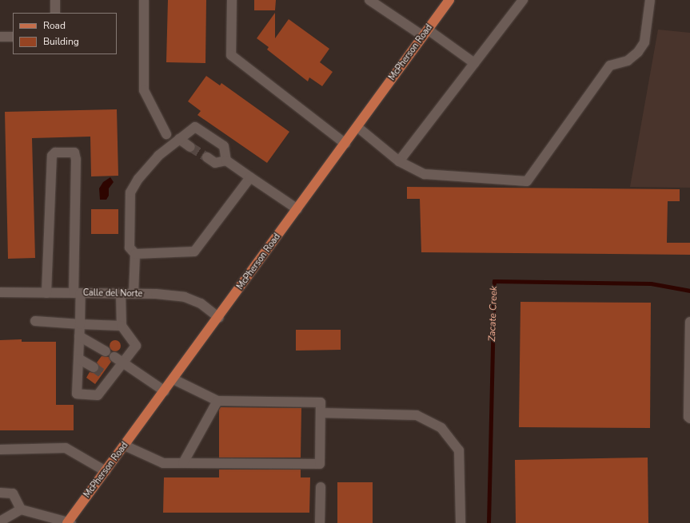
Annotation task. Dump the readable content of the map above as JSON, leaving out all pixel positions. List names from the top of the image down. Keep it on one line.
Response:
{"streets":{"main road":["McPherson Road"],"street":["Calle del Norte"]},"crossings":[["McPherson Road","Calle del Norte"]],"water":["Zacate Creek"],"legend":["Road","Building"]}
